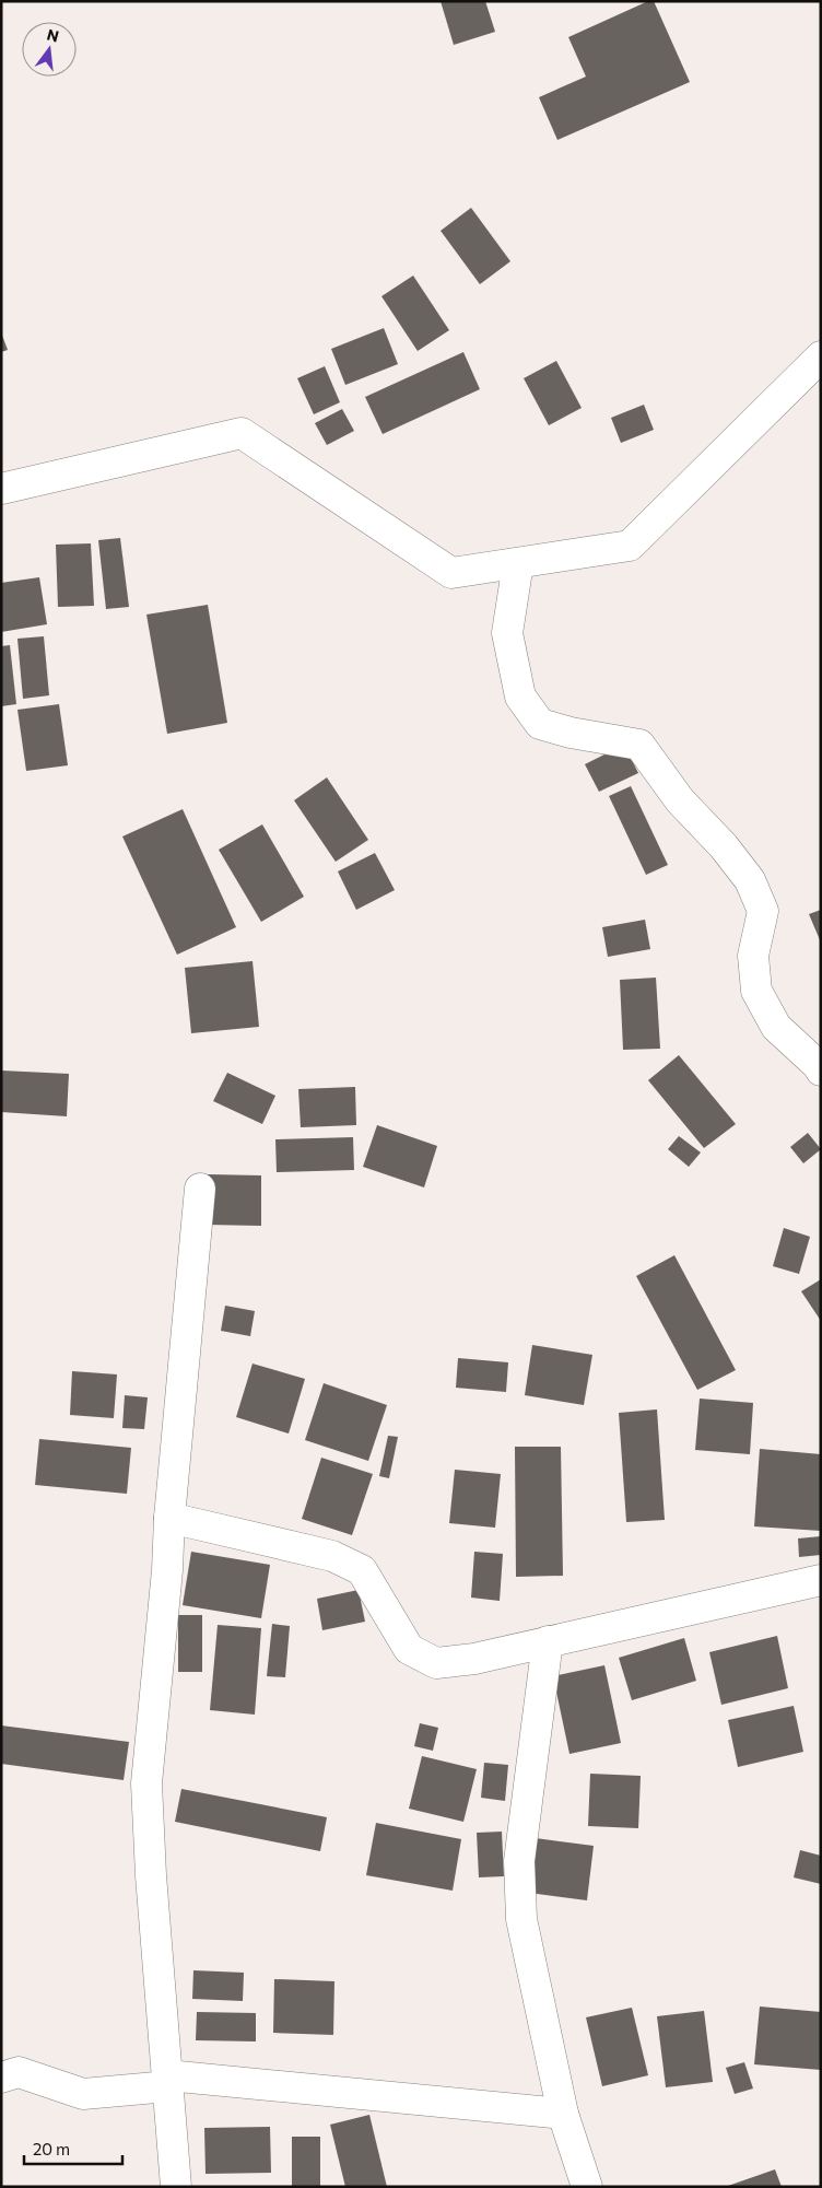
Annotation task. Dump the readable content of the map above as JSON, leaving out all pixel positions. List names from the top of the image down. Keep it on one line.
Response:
{"scale_bar":"20 m","north":"top"}
